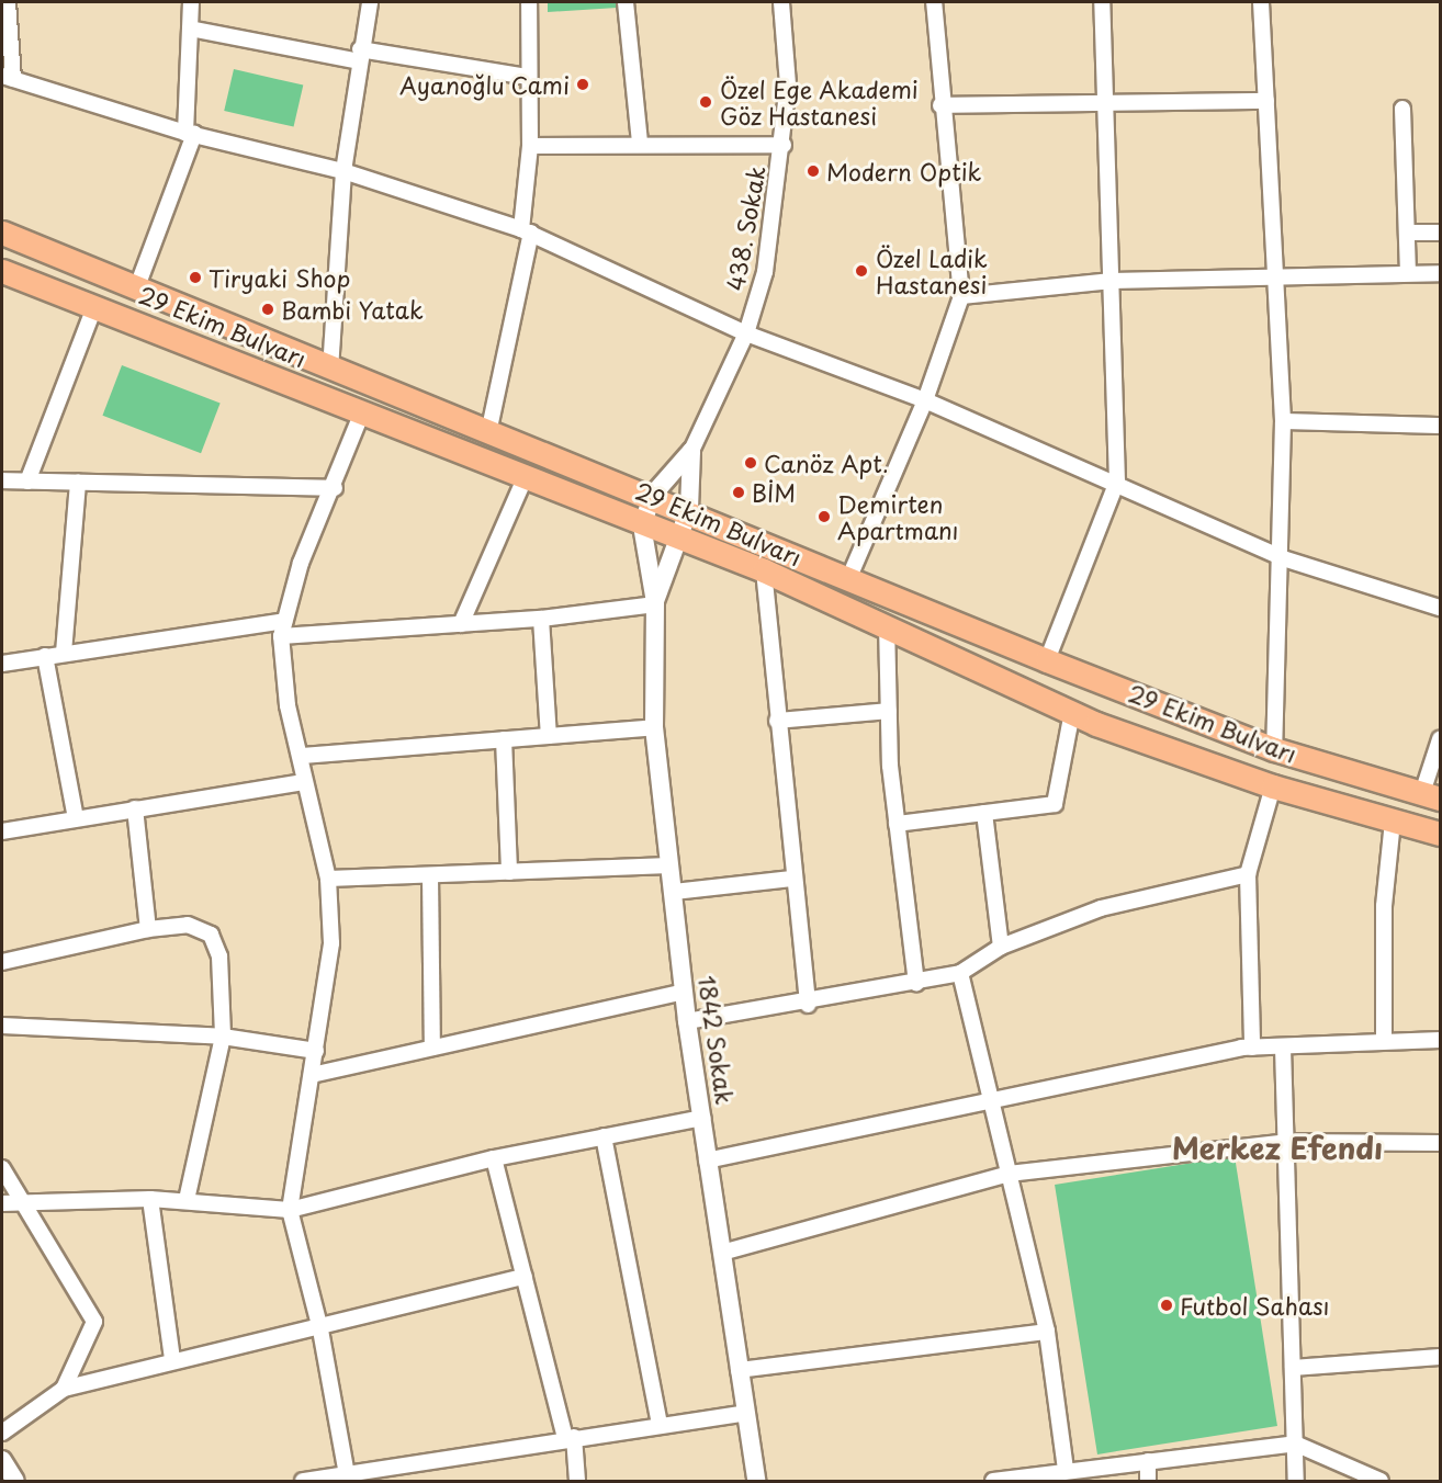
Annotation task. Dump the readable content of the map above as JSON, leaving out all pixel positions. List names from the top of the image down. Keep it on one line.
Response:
{"streets":{"main road":["29 Ekim Bulvarı"],"street":["438. Sokak","1842 Sokak"]},"districts":["Merkez Efendı"],"places":["Ayanoğlu Cami","Özel Ege Akademi Göz Hastanesi","Modern Optik","Özel Ladik Hastanesi","Tiryaki Shop","Bambi Yatak","Canöz Apt.","BİM","Demirten Apartmanı","Futbol Sahası"]}
